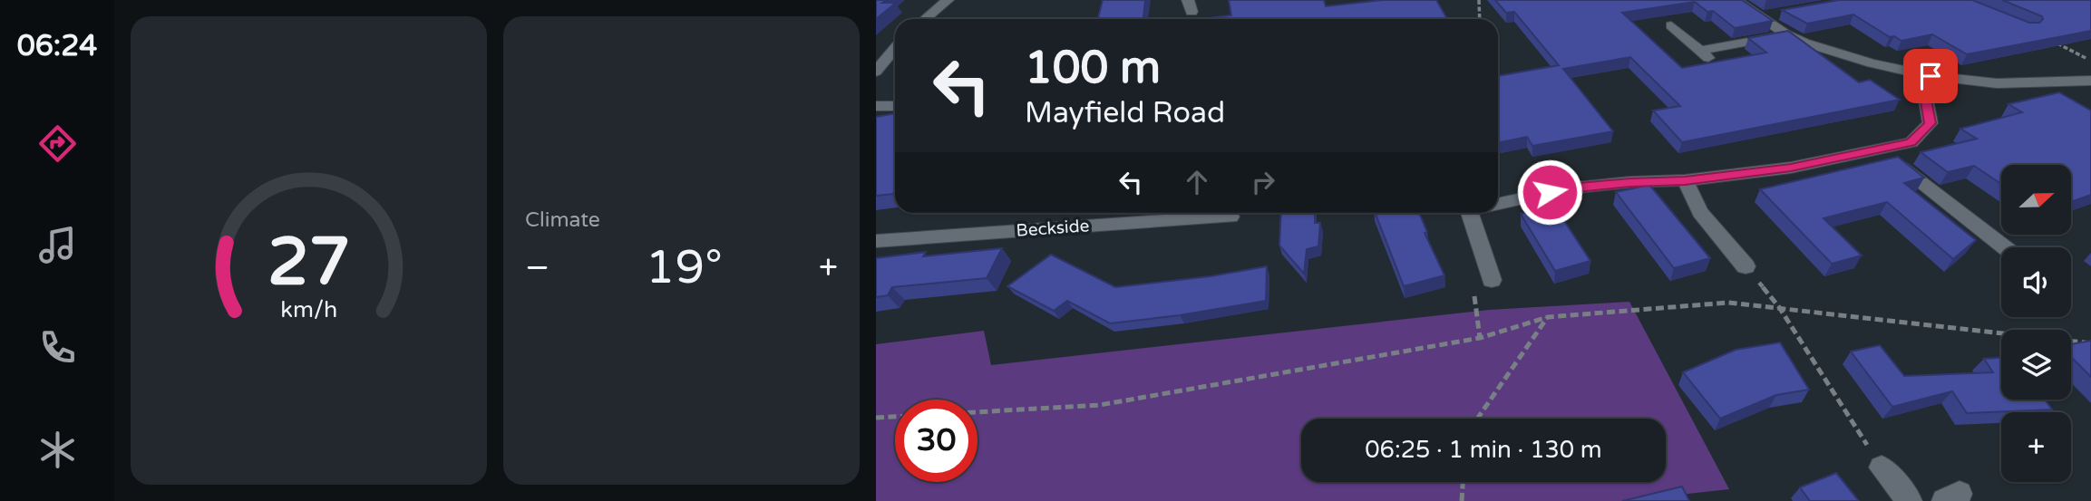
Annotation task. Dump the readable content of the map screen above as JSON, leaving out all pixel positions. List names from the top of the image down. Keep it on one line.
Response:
{"streets":{"street":["Beckside"]},"north":"right","page":{"tabs":"06:24","tile":"Climate","turn":["100 m","Mayfield Road"],"map_buttons":"+","heat":["−","19°","+"],"limit":"30","trip":"06:25 · 1 min · 130 m","gauge":["27","km/h"]}}
